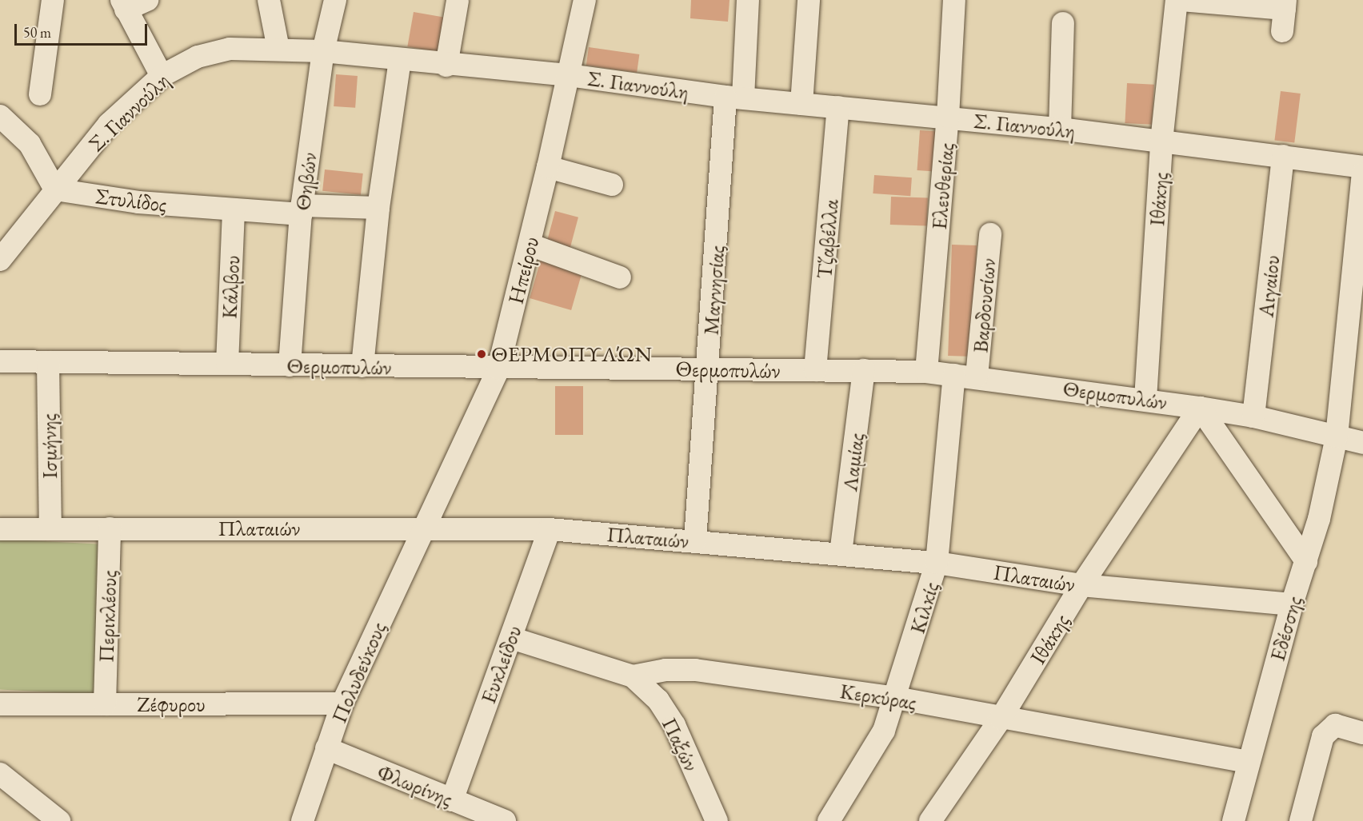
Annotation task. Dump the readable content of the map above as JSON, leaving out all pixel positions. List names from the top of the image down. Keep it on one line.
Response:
{"streets":{"street":["Σ. Γιαννούλη","Θηβών","Ελευθερίας","Ιθάκης","Στυλίδος","Τζαβέλλα","Ηπείρου","Αιγαίου","Κάλβου","Μαγνησίας","Βαρδουσίων","Θερμοπυλών","Ισμήνης","Λαμίας","Πλαταιών","Κιλκίς","Περικλέους","Εδέσσης","Ευκλείδου","Πολυδεύκους","Κερκύρας","Ζέφυρου","Παξών","Φλωρίνης"]},"crossings":[["Σ. Γιαννούλη","Θηβών"],["Σ. Γιαννούλη","Ελευθερίας"],["Σ. Γιαννούλη","Ιθάκης"],["Σ. Γιαννούλη","Στυλίδος"],["Σ. Γιαννούλη","Τζαβέλλα"],["Σ. Γιαννούλη","Ηπείρου"],["Σ. Γιαννούλη","Αιγαίου"],["Σ. Γιαννούλη","Μαγνησίας"],["Θηβών","Στυλίδος"],["Θηβών","Θερμοπυλών"],["Ελευθερίας","Θερμοπυλών"],["Ιθάκης","Θερμοπυλών"],["Ιθάκης","Πλαταιών"],["Ιθάκης","Κερκύρας"],["Στυλίδος","Κάλβου"],["Τζαβέλλα","Θερμοπυλών"],["Ηπείρου","Θερμοπυλών"],["Ηπείρου","Πλαταιών"],["Ηπείρου","Πολυδεύκους"],["Αιγαίου","Θερμοπυλών"],["Κάλβου","Θερμοπυλών"],["Μαγνησίας","Θερμοπυλών"],["Μαγνησίας","Πλαταιών"],["Βαρδουσίων","Θερμοπυλών"],["Θερμοπυλών","Ισμήνης"],["Θερμοπυλών","Λαμίας"],["Θερμοπυλών","Κιλκίς"],["Θερμοπυλών","Εδέσσης"],["Ισμήνης","Πλαταιών"],["Λαμίας","Πλαταιών"],["Πλαταιών","Κιλκίς"],["Πλαταιών","Περικλέους"],["Πλαταιών","Εδέσσης"],["Πλαταιών","Ευκλείδου"],["Πλαταιών","Πολυδεύκους"],["Κιλκίς","Κερκύρας"],["Περικλέους","Ζέφυρου"],["Εδέσσης","Κερκύρας"],["Ευκλείδου","Κερκύρας"],["Ευκλείδου","Φλωρίνης"],["Πολυδεύκους","Ζέφυρου"],["Πολυδεύκους","Φλωρίνης"],["Κερκύρας","Παξών"]],"places":["ΘΕΡΜΟΠΥΛΏΝ"],"scale_bar":"50 m"}
